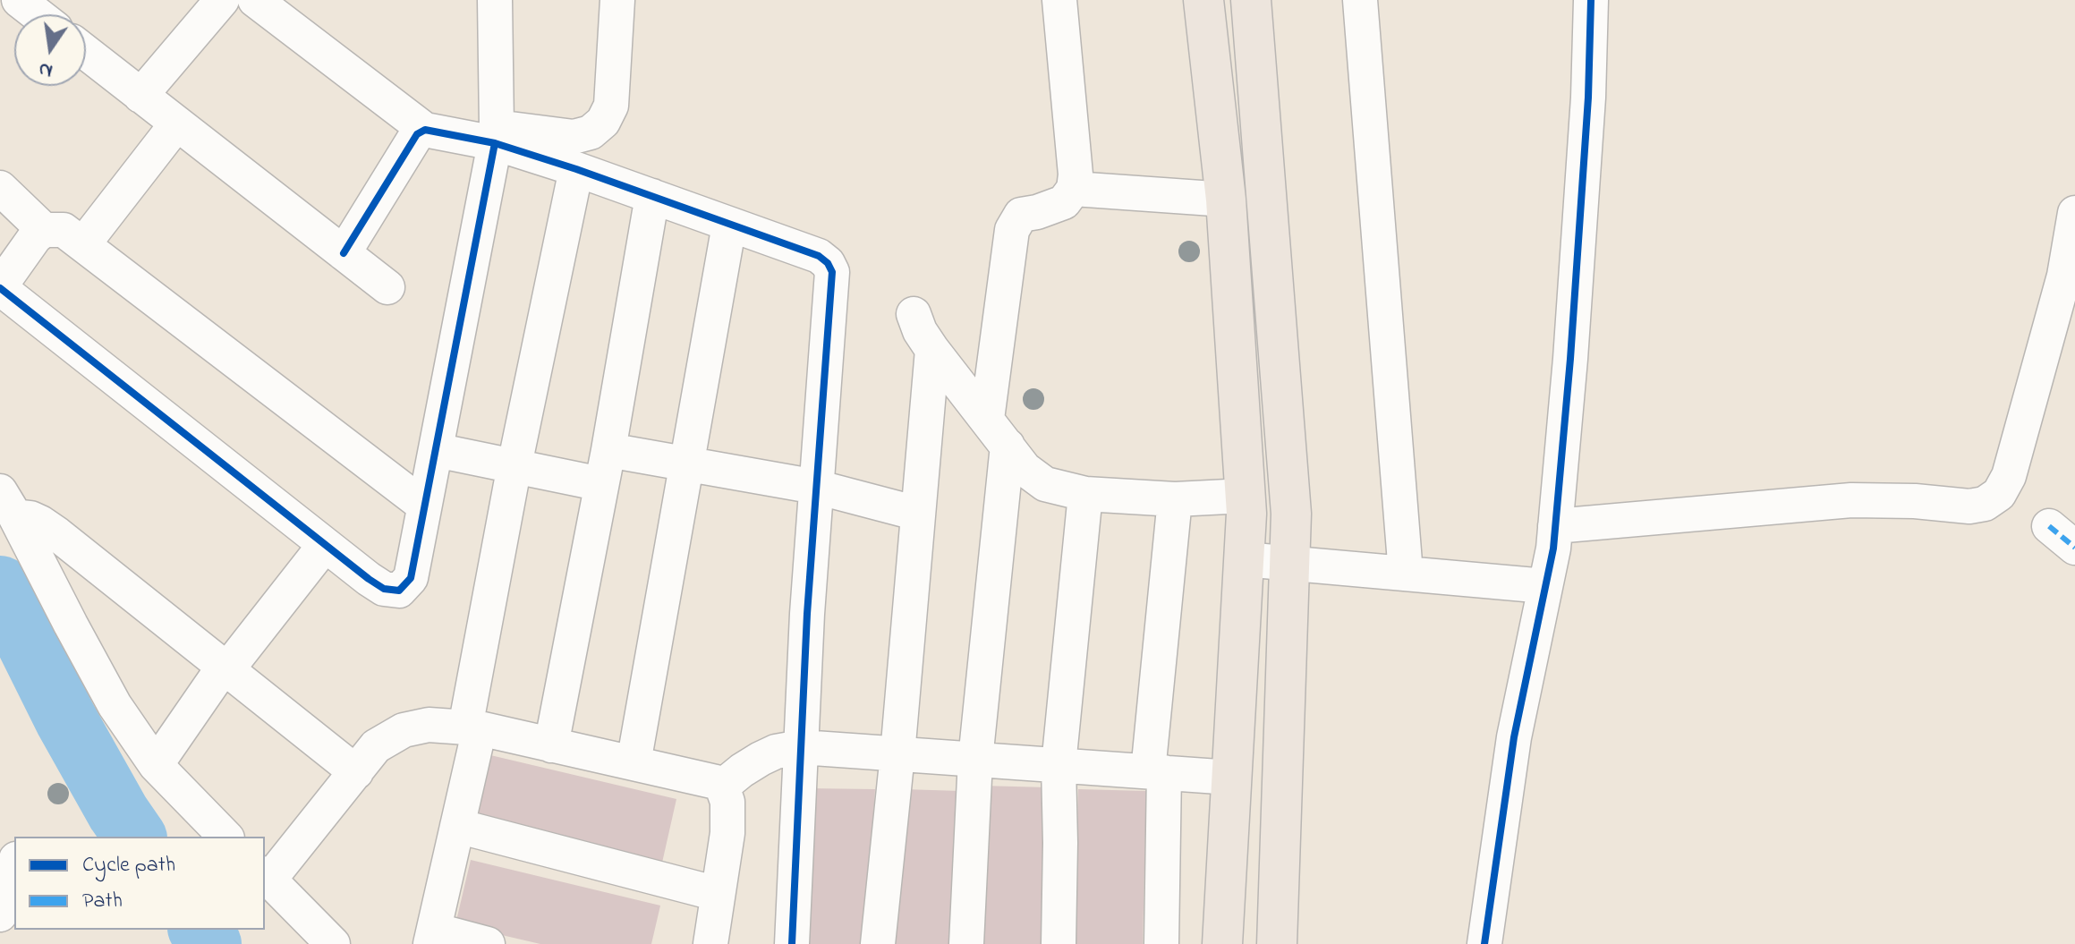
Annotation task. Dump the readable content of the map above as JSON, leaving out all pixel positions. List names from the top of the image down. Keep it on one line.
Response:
{"legend":["Cycle path","Path"],"north":"bottom"}
